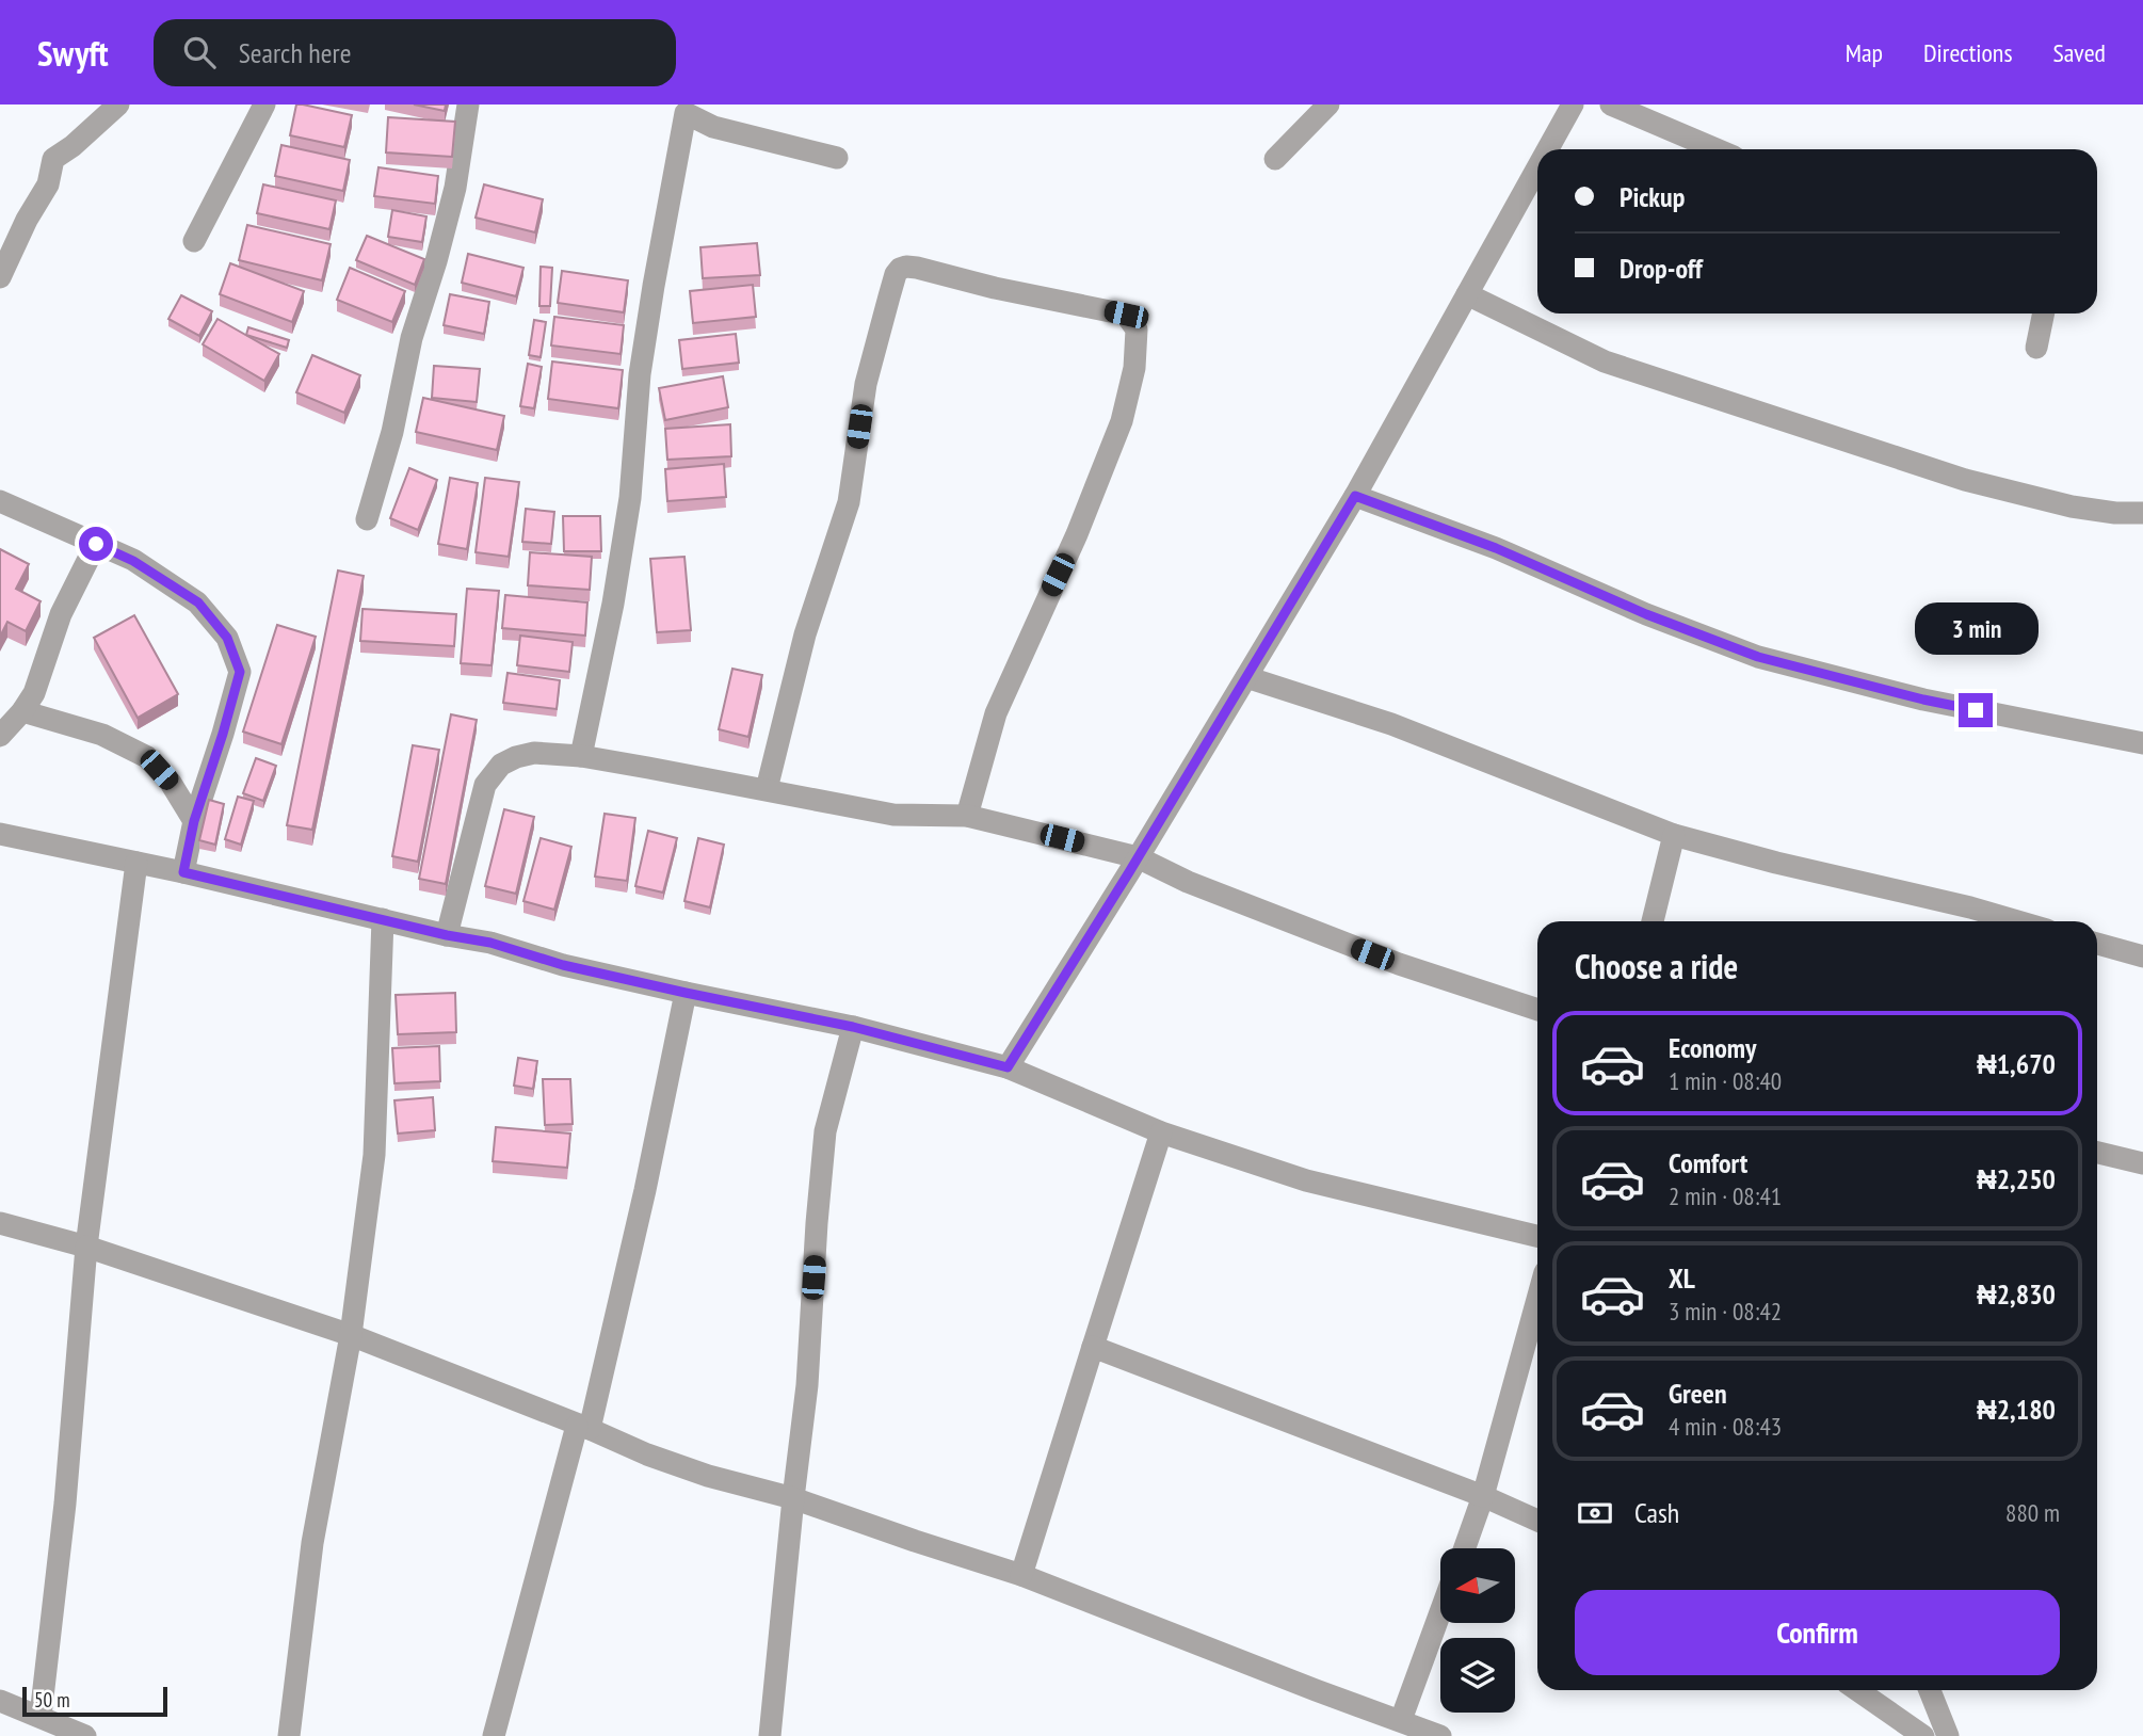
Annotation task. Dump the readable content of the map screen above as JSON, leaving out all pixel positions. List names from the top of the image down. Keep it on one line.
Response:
{"scale_bar":"50 m","north":"left","page":{"header":"Swyft","search":"Search here","nav":["Map","Directions","Saved"],"banner":["Pickup","Drop-off"],"bubble":"3 min","heading":"Choose a ride","list":[{"name":"Economy","note":"1 min · 08:40","value":"₦1,670"},{"name":"Comfort","note":"2 min · 08:41","value":"₦2,250"},{"name":"XL","note":"3 min · 08:42","value":"₦2,830"},{"name":"Green","note":"4 min · 08:43","value":"₦2,180"}],"pay":["Cash","880 m"],"buttons":"Confirm","scale":"50 m"}}
